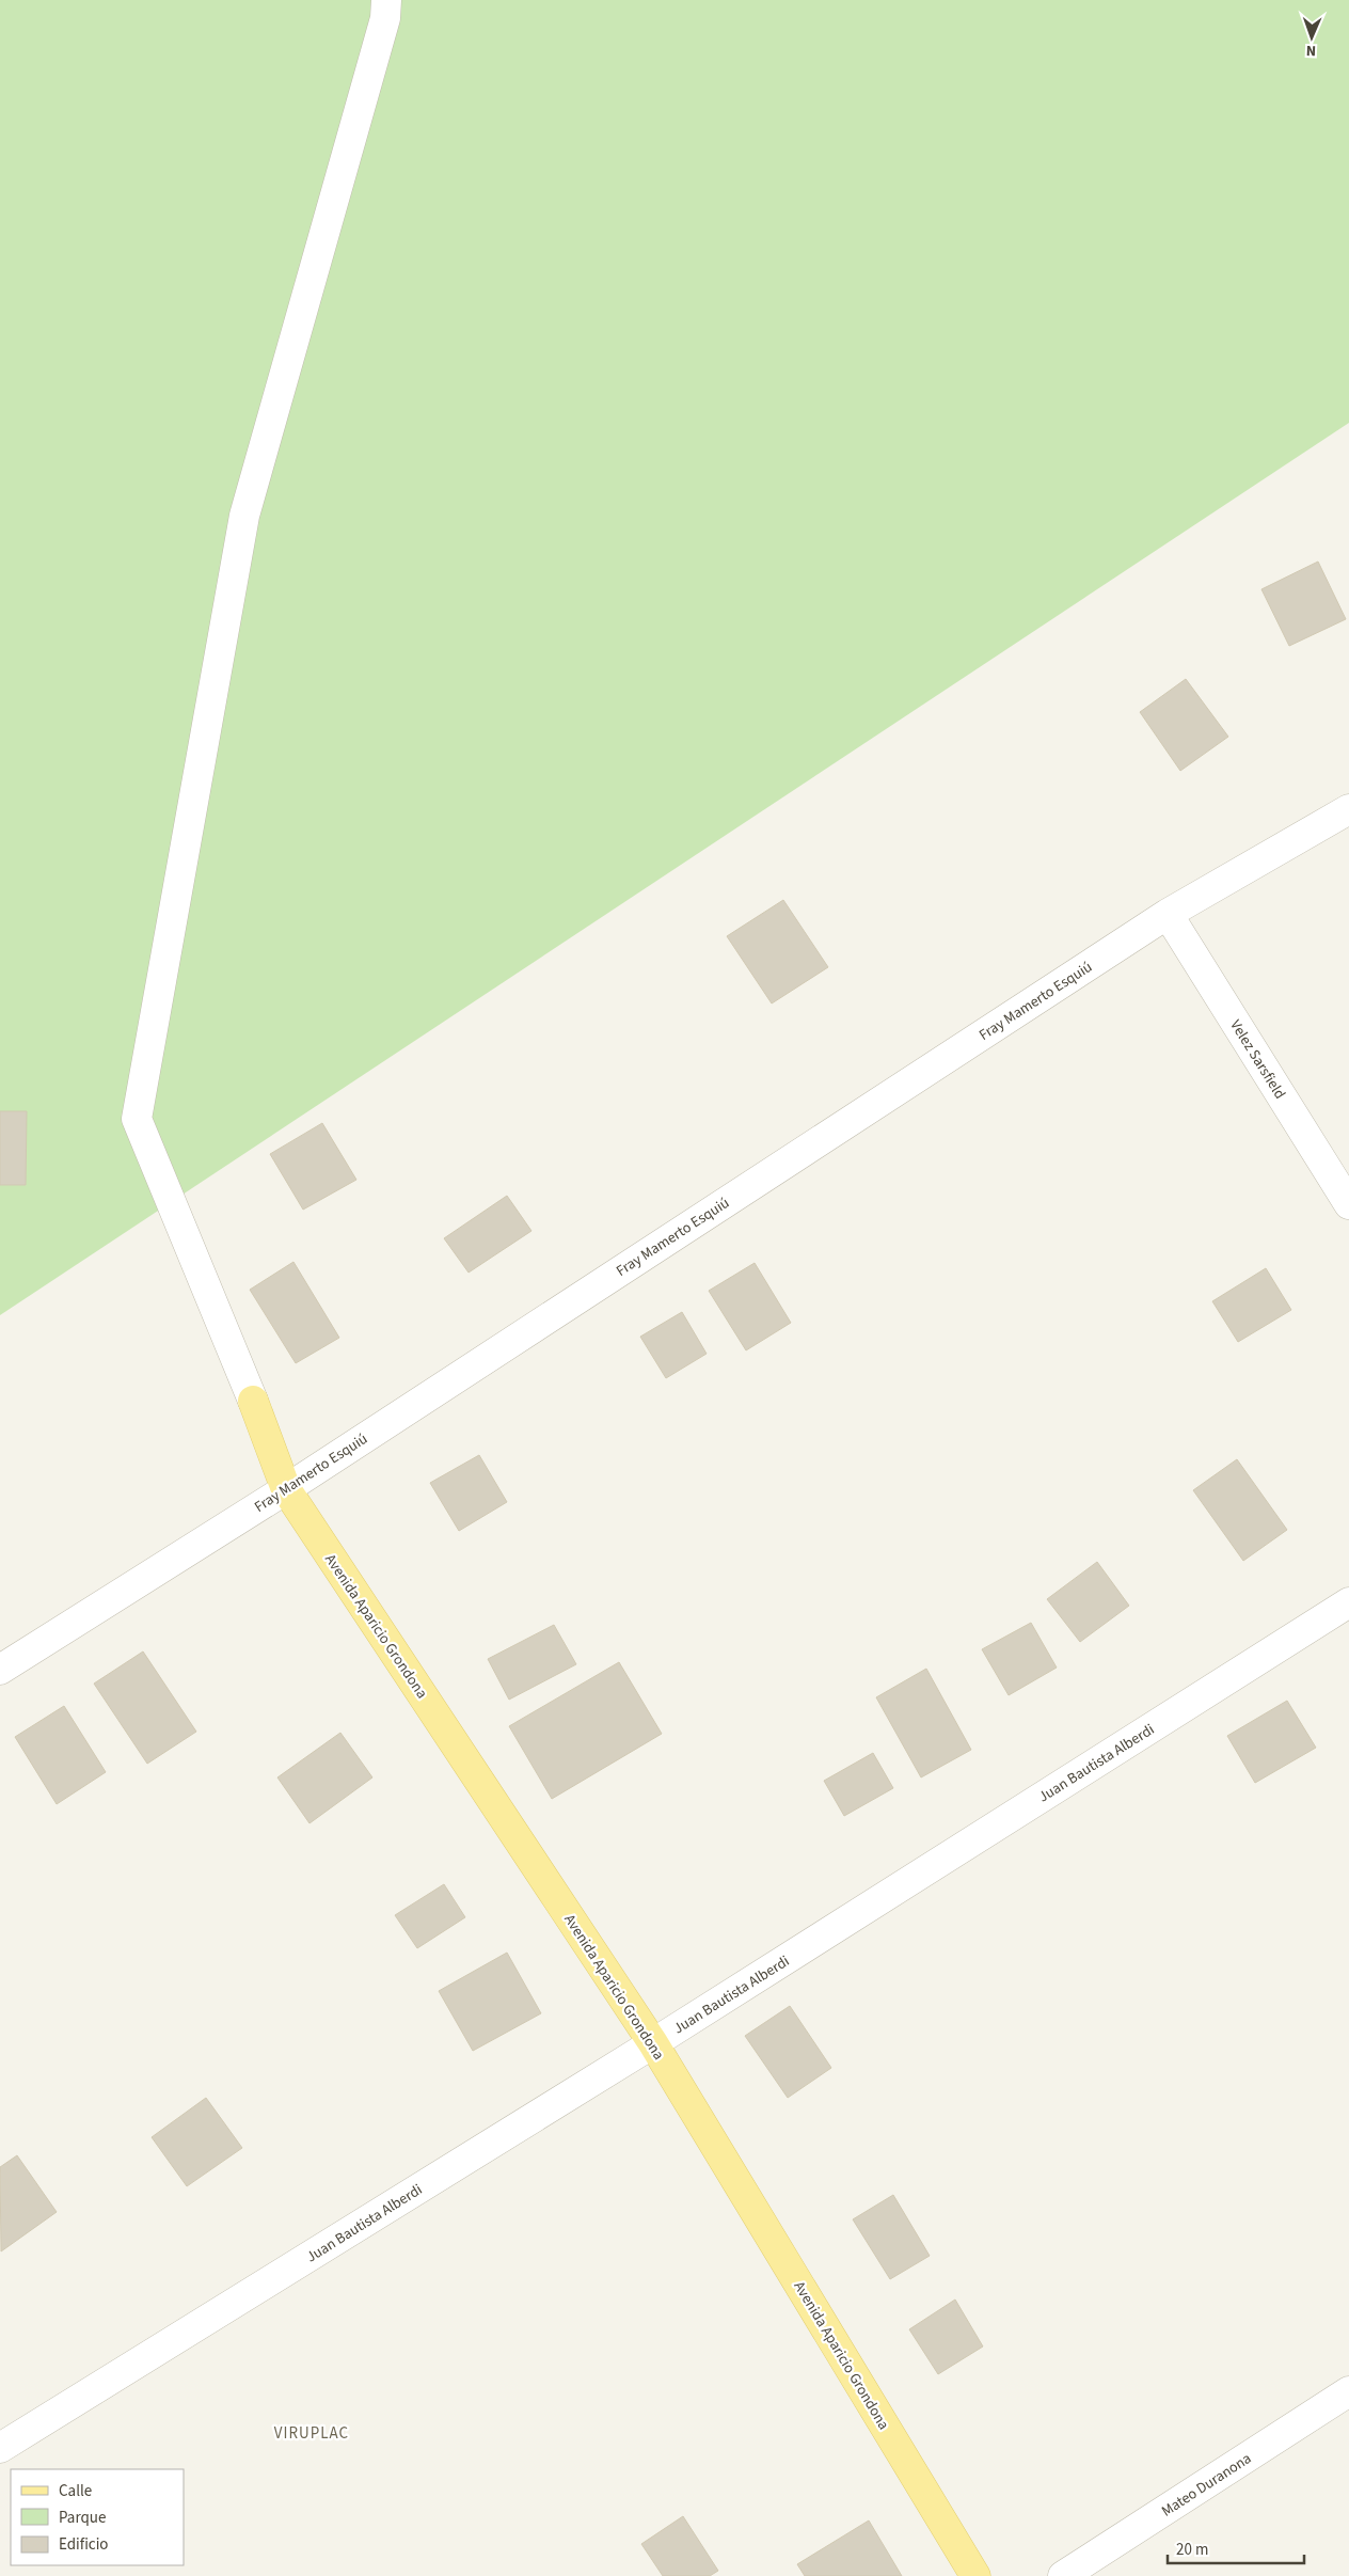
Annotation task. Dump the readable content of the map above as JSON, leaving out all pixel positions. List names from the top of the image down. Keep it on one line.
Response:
{"streets":{"main road":["Avenida Aparicio Grondona"],"street":["Fray Mamerto Esquiú","Velez Sarsfield","Juan Bautista Alberdi","Mateo Duranona"]},"crossings":[["Fray Mamerto Esquiú","Velez Sarsfield"],["Fray Mamerto Esquiú","Avenida Aparicio Grondona"],["Avenida Aparicio Grondona","Juan Bautista Alberdi"]],"districts":["VIRUPLAC"],"legend":["Calle","Parque","Edificio"],"scale_bar":"20 m","north":"bottom"}
